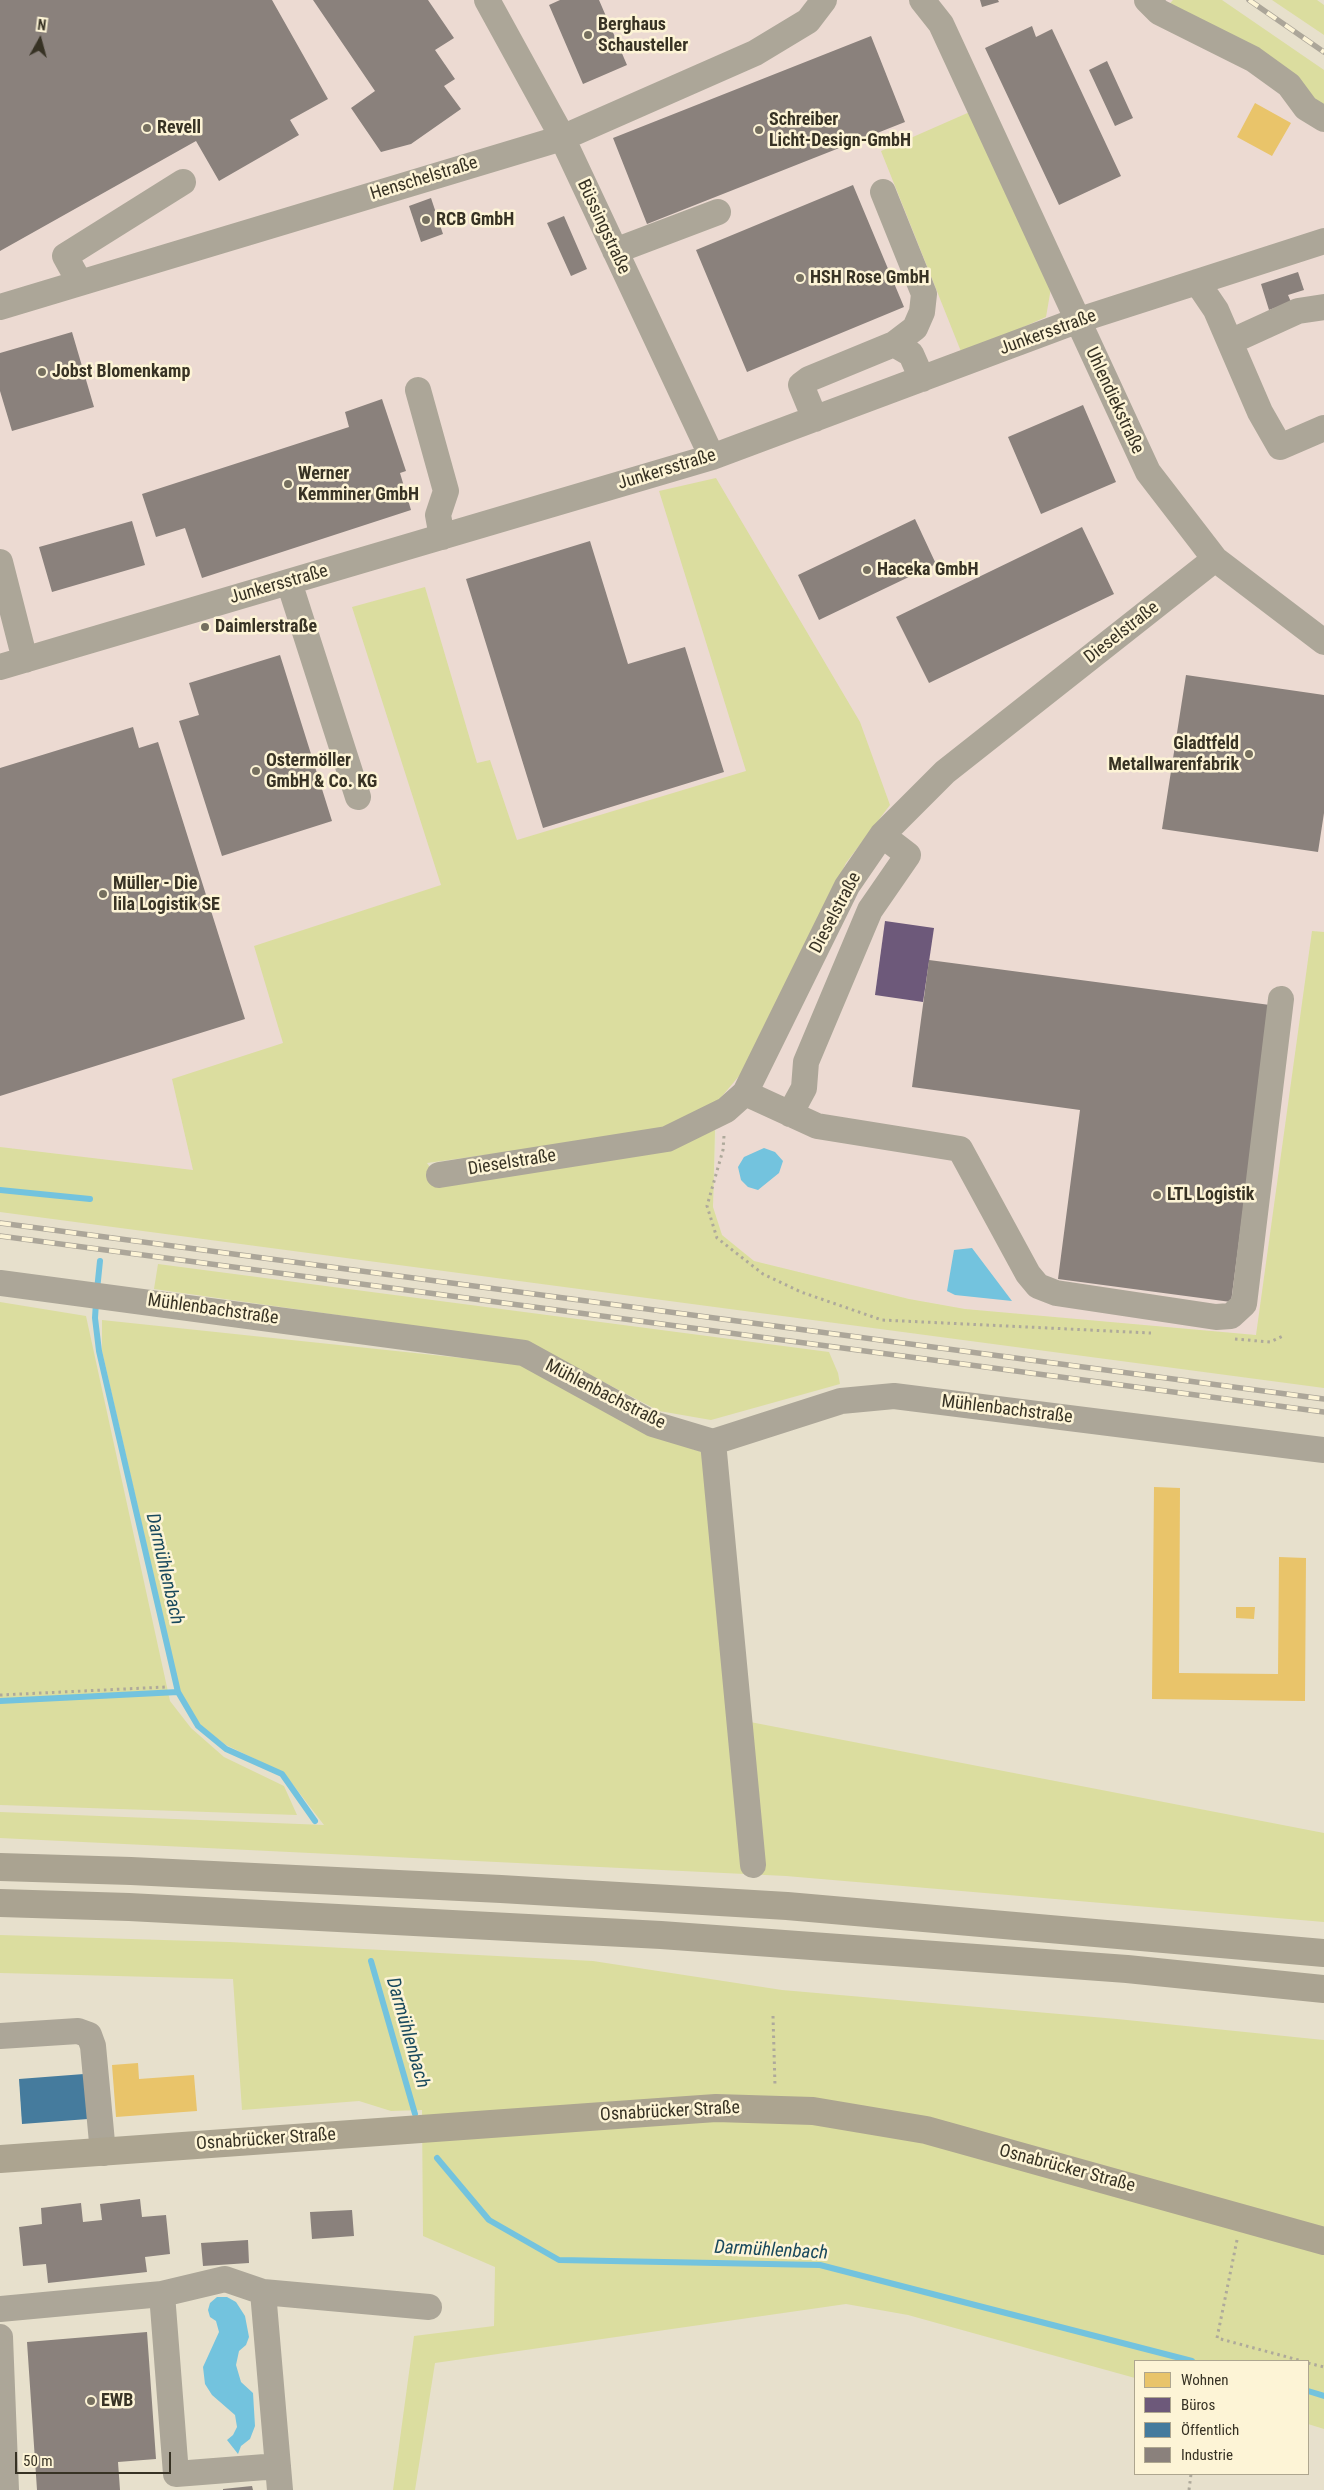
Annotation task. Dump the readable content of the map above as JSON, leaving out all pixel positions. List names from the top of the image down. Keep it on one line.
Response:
{"streets":{"main road":["Osnabrücker Straße"],"street":["Henschelstraße","Büssingstraße","Junkersstraße","Uhlendiekstraße","Dieselstraße","Mühlenbachstraße"]},"crossings":[["Henschelstraße","Büssingstraße"],["Büssingstraße","Junkersstraße"],["Junkersstraße","Uhlendiekstraße"],["Uhlendiekstraße","Dieselstraße"]],"water":["Darmühlenbach"],"places":["Berghaus Schausteller","Revell","Schreiber Licht-Design-GmbH","RCB GmbH","HSH Rose GmbH","Jobst Blomenkamp","Werner Kemminer GmbH","Haceka GmbH","Daimlerstraße","Gladtfeld Metallwarenfabrik","Ostermöller GmbH & Co. KG","Müller - Die lila Logistik SE","LTL Logistik","EWB"],"legend":["Wohnen","Büros","Öffentlich","Industrie"],"scale_bar":"50 m","north":"top"}
